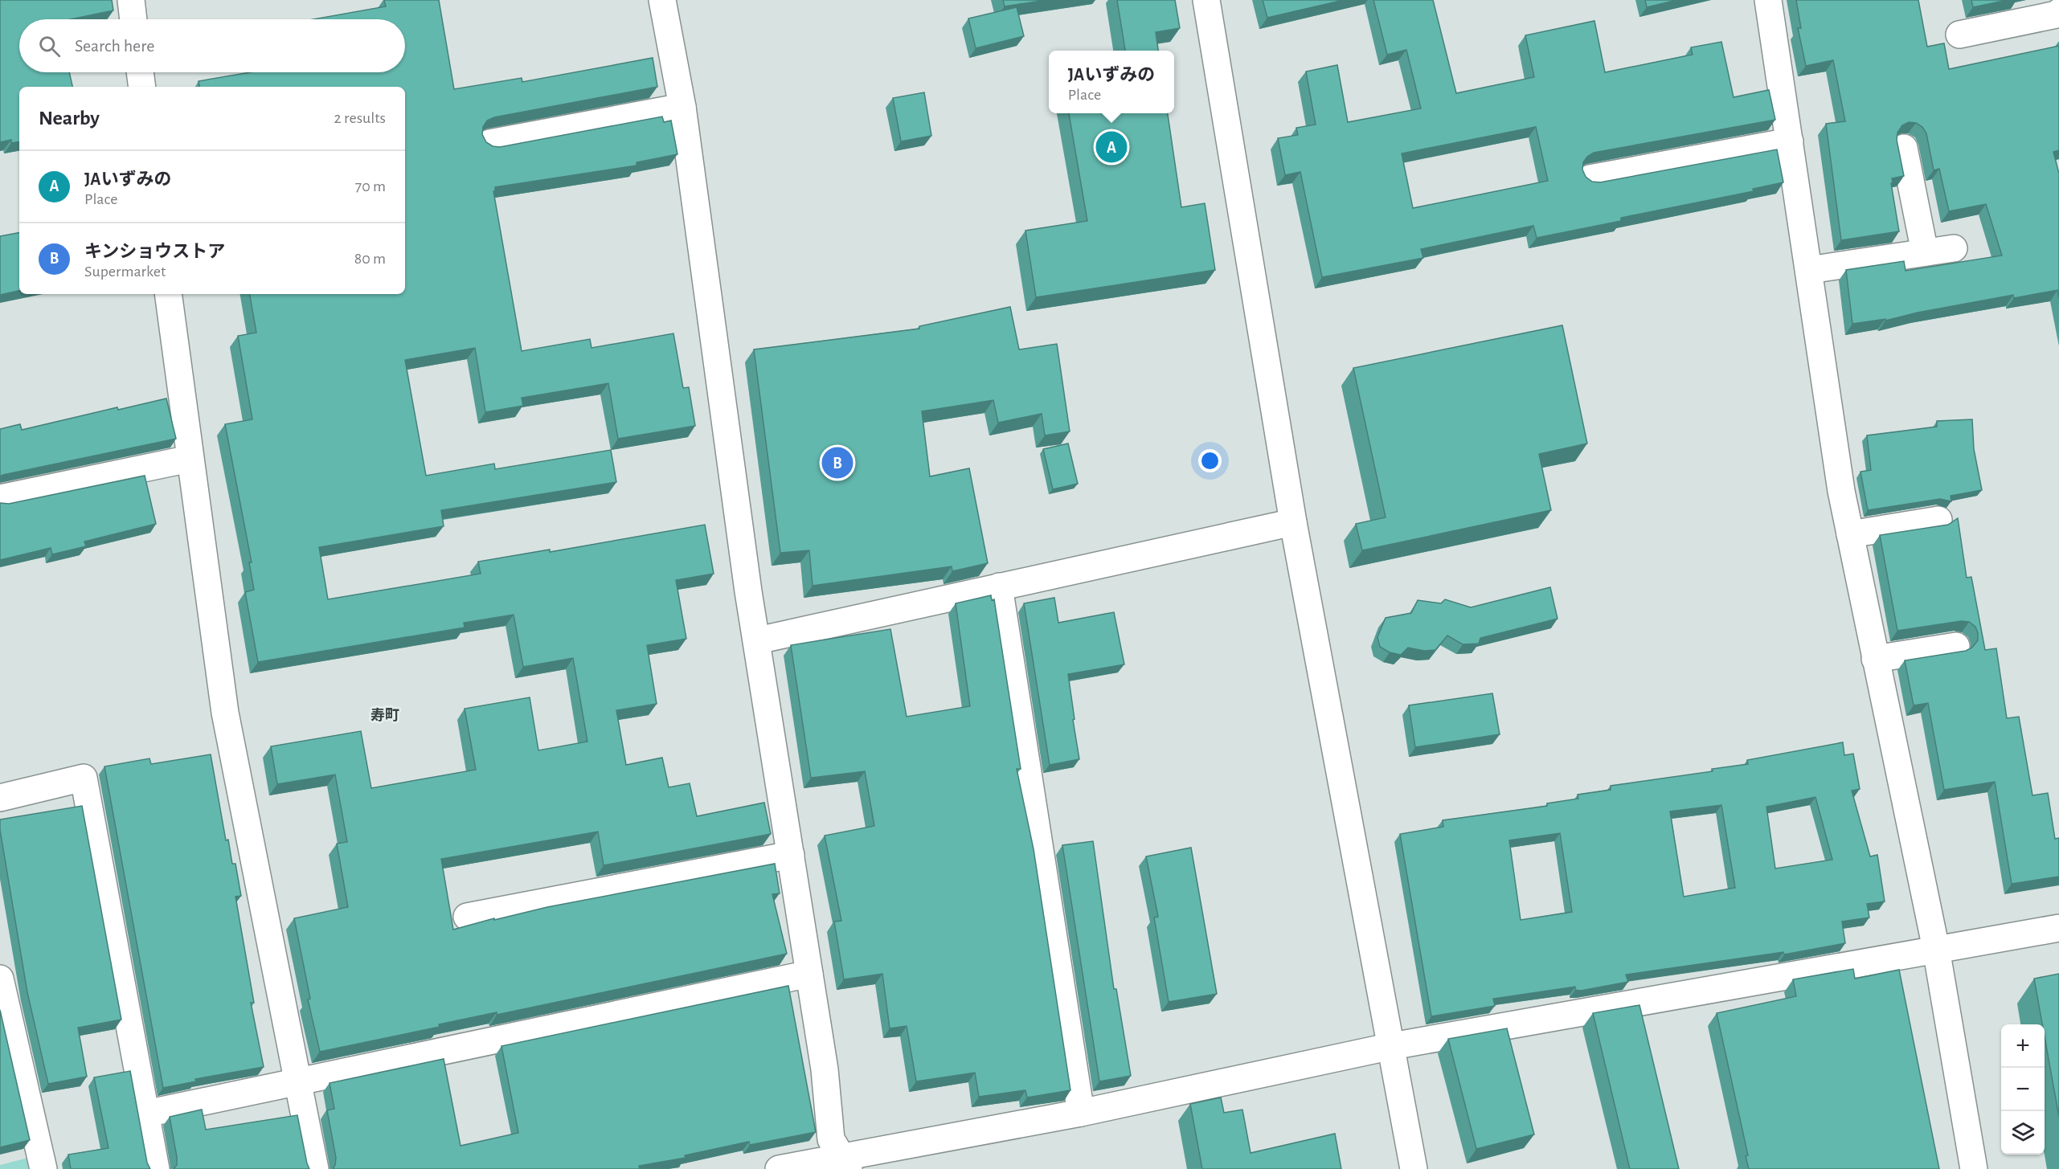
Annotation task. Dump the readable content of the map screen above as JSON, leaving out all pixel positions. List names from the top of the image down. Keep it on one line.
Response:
{"districts":["寿町"],"page":{"search":"Search here","popup":["JAいずみの","Place"],"heading":["Nearby","2 results"],"pins":["A","B"],"list":[{"mark":"A","name":"JAいずみの","note":"Place","value":"70 m"},{"mark":"B","name":"キンショウストア","note":"Supermarket","value":"80 m"}],"map_buttons":["+","−"]}}
